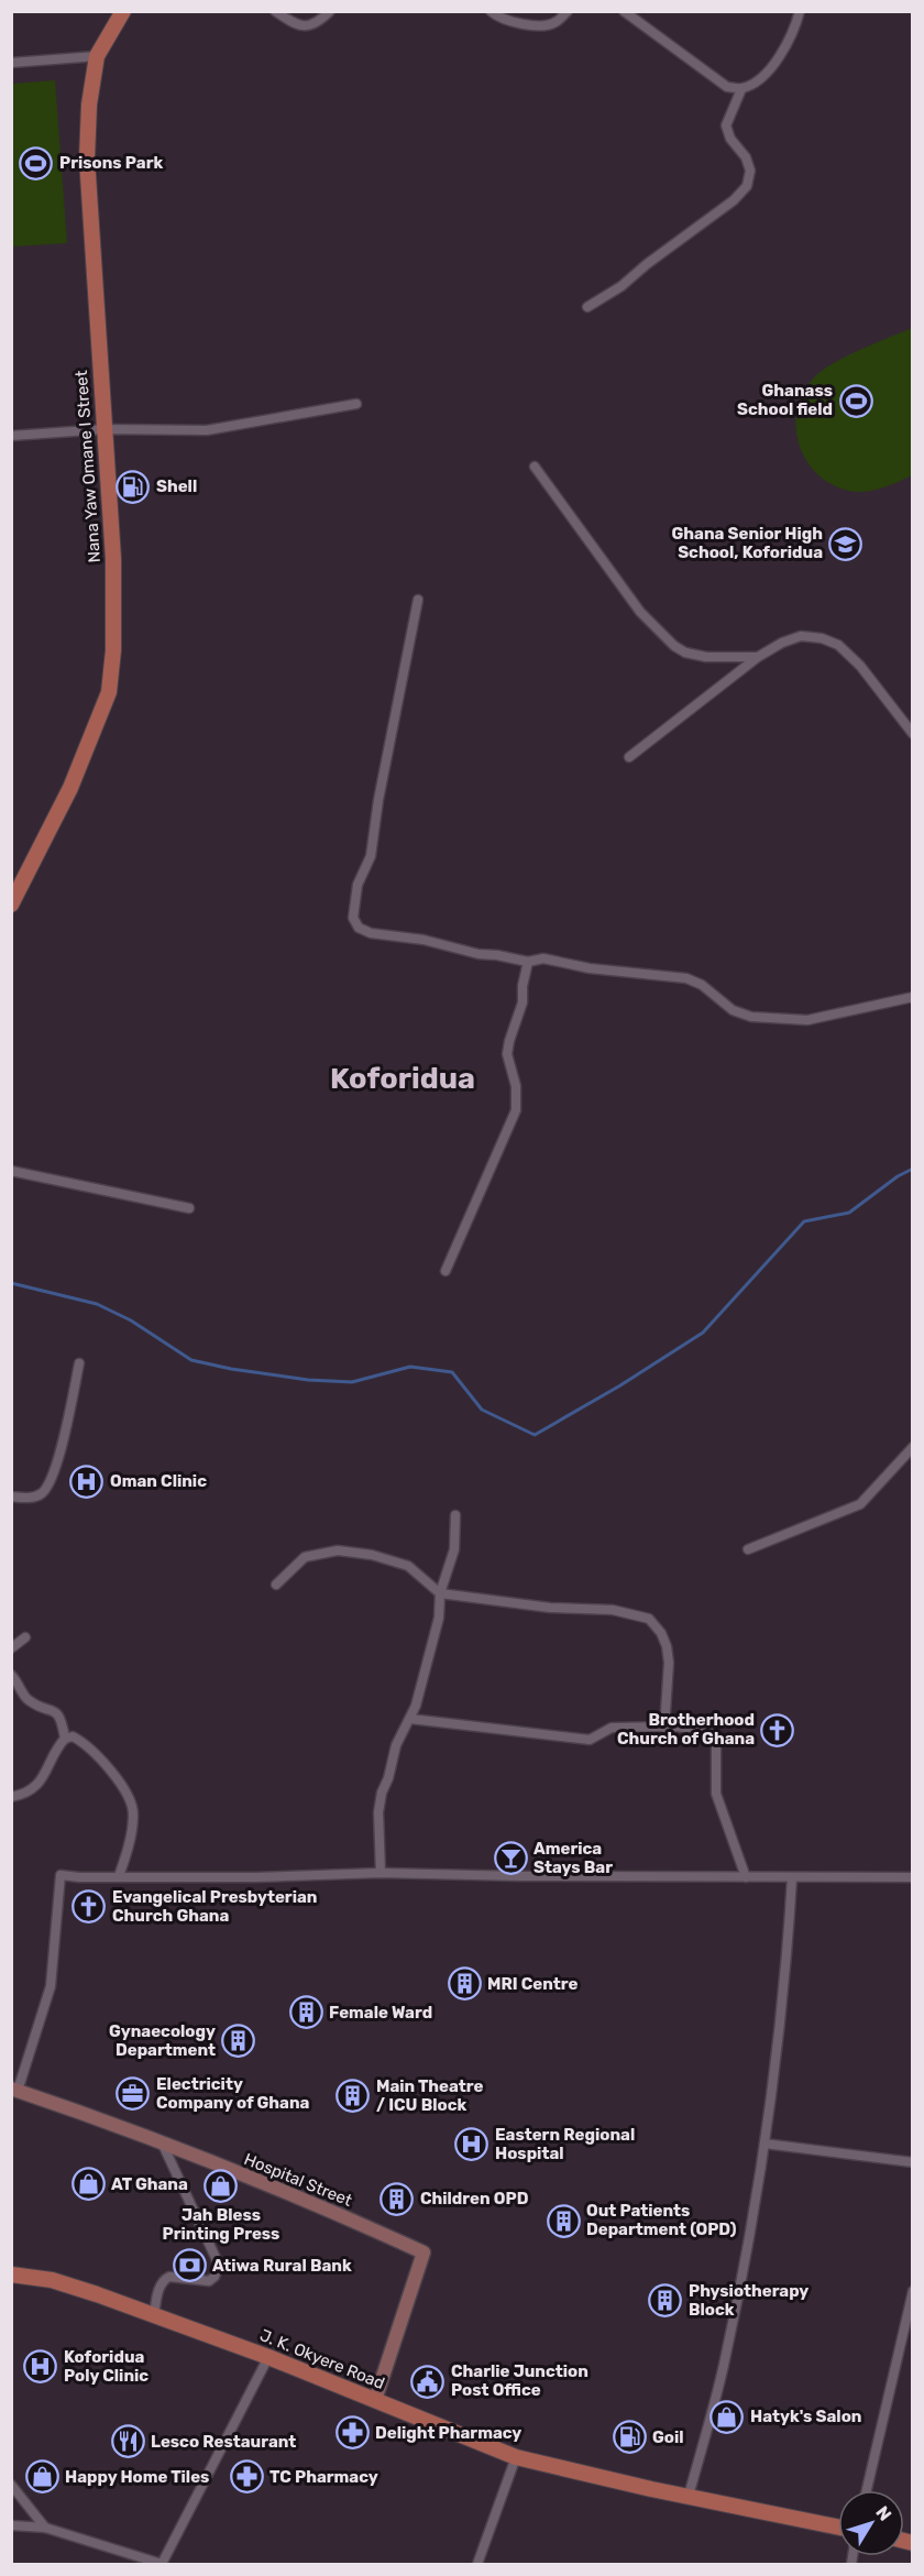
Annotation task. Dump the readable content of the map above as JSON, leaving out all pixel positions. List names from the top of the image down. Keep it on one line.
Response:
{"streets":{"main road":["Nana Yaw Omane I Street","J. K. Okyere Road"],"street":["Hospital Street"]},"crossings":[["Hospital Street","J. K. Okyere Road"]],"districts":["Koforidua"],"places":{"sports":["Prisons Park","Ghanass School field"],"fuel station":["Shell","Goil"],"school or university":["Ghana Senior High School, Koforidua"],"hospital":["Oman Clinic","Eastern Regional Hospital","Koforidua Poly Clinic"],"church":["Brotherhood Church of Ghana","Evangelical Presbyterian Church Ghana"],"bar":["America Stays Bar"],"building":["MRI Centre","Female Ward","Gynaecology Department","Main Theatre / ICU Block","Children OPD","Out Patients Department (OPD)","Physiotherapy Block"],"office":["Electricity Company of Ghana"],"shop":["AT Ghana","Jah Bless Printing Press","Hatyk's Salon","Happy Home Tiles"],"bank":["Atiwa Rural Bank"],"public building":["Charlie Junction Post Office"],"pharmacy":["Delight Pharmacy","TC Pharmacy"],"restaurant":["Lesco Restaurant"]},"north":"top right"}
